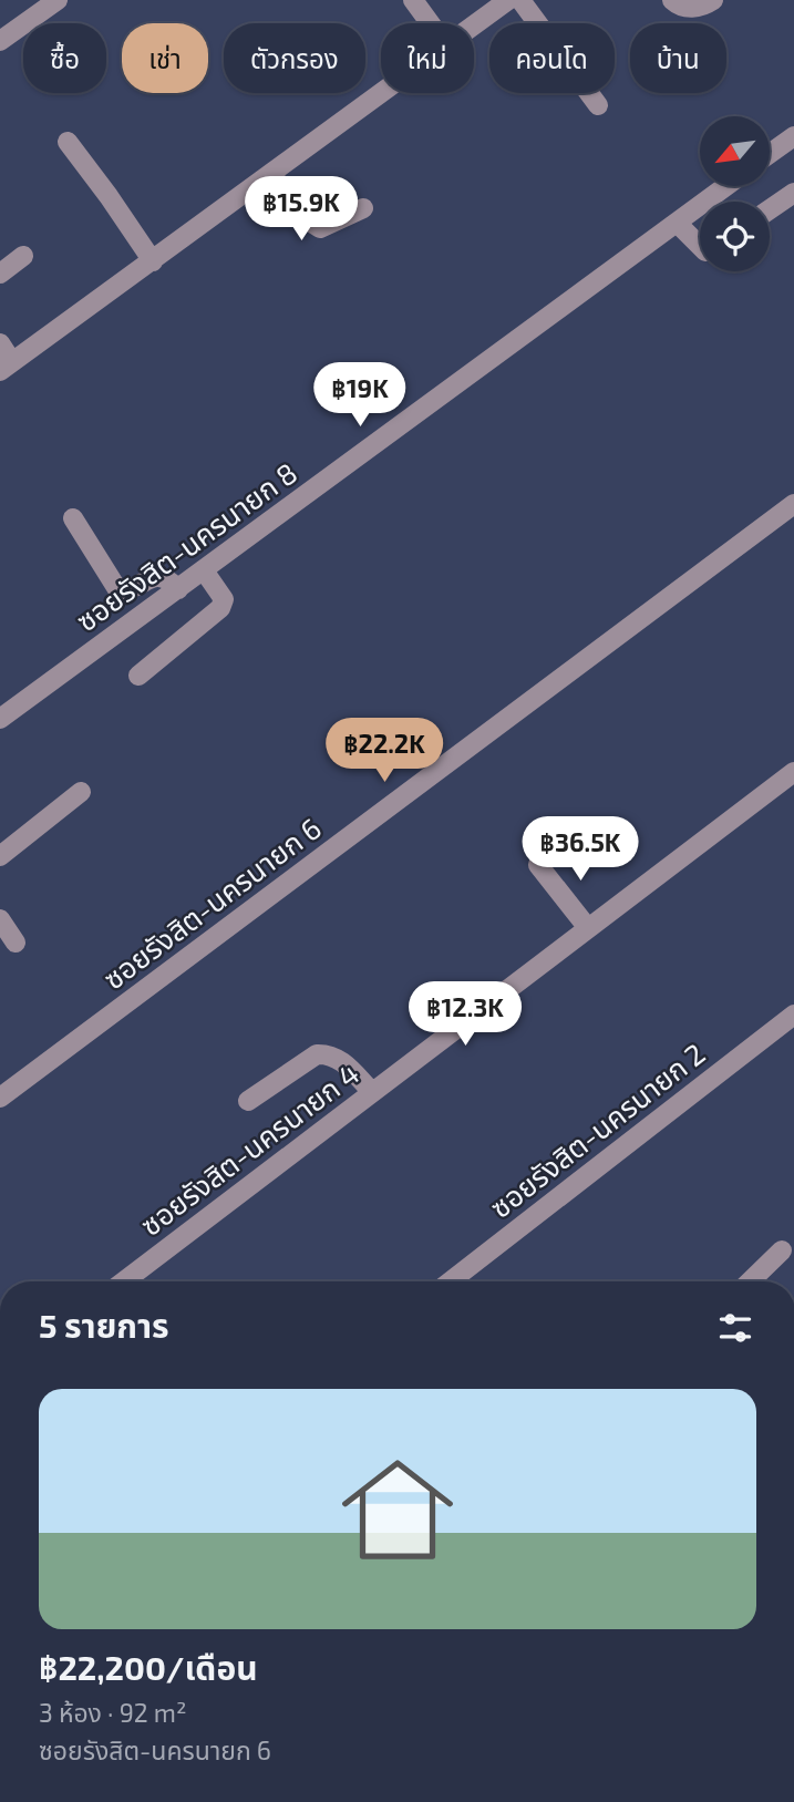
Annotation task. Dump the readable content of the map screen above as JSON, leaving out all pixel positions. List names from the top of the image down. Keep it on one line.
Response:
{"streets":{"street":["ซอยรังสิต-นครนายก 8","ซอยรังสิต-นครนายก 6","ซอยรังสิต-นครนายก 2","ซอยรังสิต-นครนายก 4"]},"north":"bottom left","page":{"chip":["ซื้อ","เช่า","ตัวกรอง","ใหม่","คอนโด","บ้าน"],"price":["฿15.9K","฿19K","฿22.2K","฿36.5K","฿12.3K"],"heading":"5 รายการ","list":[{"name":"฿22,200/เดือน","note":"3 ห้อง · 92 m² · ซอยรังสิต-นครนายก 6"}]}}
